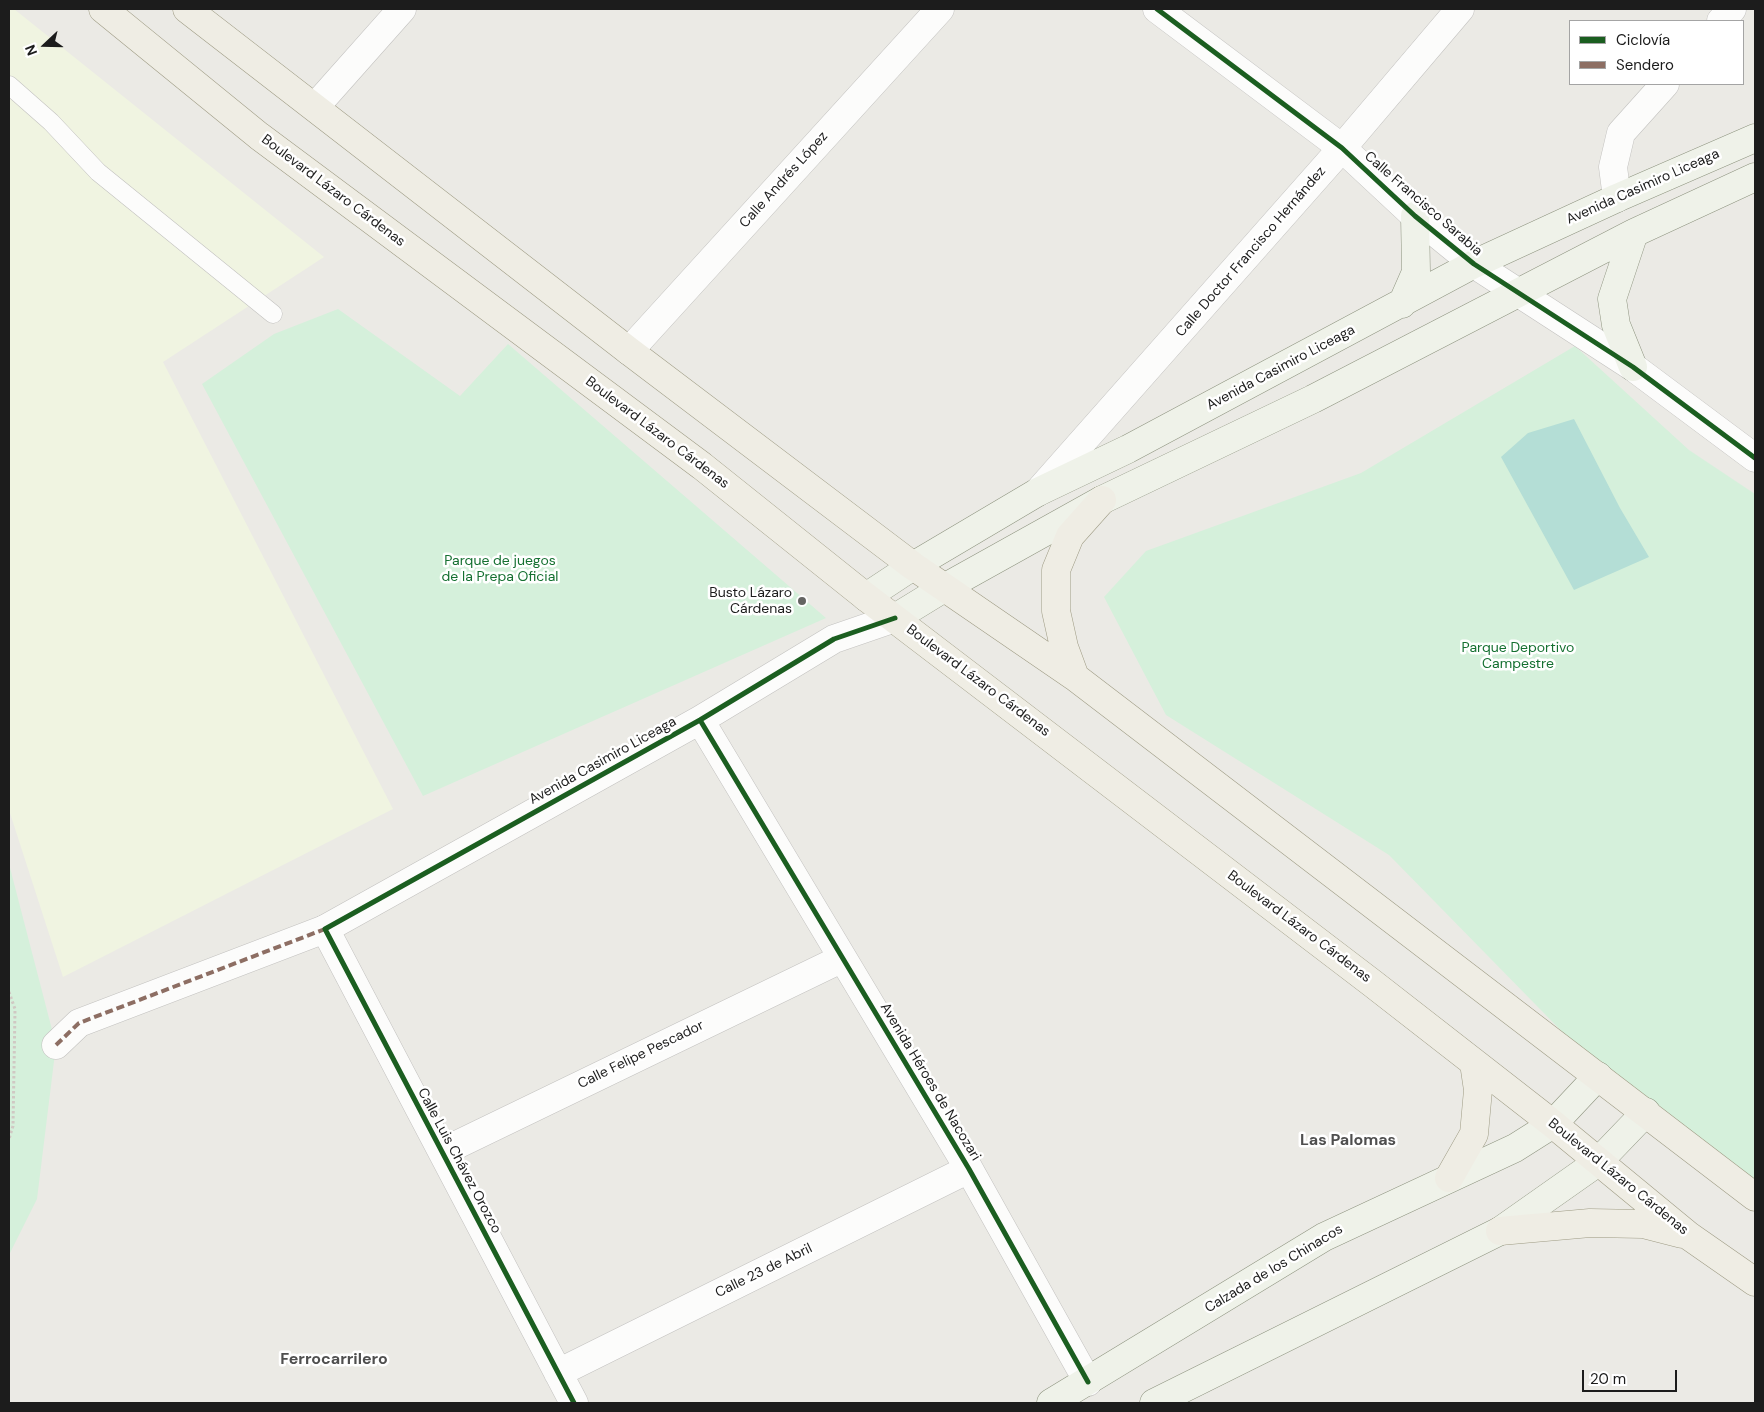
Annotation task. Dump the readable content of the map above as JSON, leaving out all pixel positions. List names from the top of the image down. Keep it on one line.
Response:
{"streets":{"main road":["Avenida Casimiro Liceaga","Boulevard Lázaro Cárdenas","Calzada de los Chinacos"],"street":["Calle Andrés López","Calle Francisco Sarabia","Calle Doctor Francisco Hernández","Calle Felipe Pescador","Avenida Héroes de Nacozari","Calle Luis Chávez Orozco","Calle 23 de Abril"]},"crossings":[["Avenida Casimiro Liceaga","Boulevard Lázaro Cárdenas"],["Avenida Casimiro Liceaga","Calle Francisco Sarabia"],["Avenida Casimiro Liceaga","Calle Doctor Francisco Hernández"],["Avenida Casimiro Liceaga","Avenida Héroes de Nacozari"],["Avenida Casimiro Liceaga","Calle Luis Chávez Orozco"],["Boulevard Lázaro Cárdenas","Calzada de los Chinacos"],["Calle Francisco Sarabia","Calle Doctor Francisco Hernández"],["Calle Felipe Pescador","Avenida Héroes de Nacozari"],["Calle Felipe Pescador","Calle Luis Chávez Orozco"],["Avenida Héroes de Nacozari","Calzada de los Chinacos"],["Avenida Héroes de Nacozari","Calle 23 de Abril"],["Calle Luis Chávez Orozco","Calle 23 de Abril"]],"districts":["Las Palomas","Ferrocarrilero"],"parks":["Parque de juegos de la Prepa Oficial","Parque Deportivo Campestre"],"places":["Busto Lázaro Cárdenas"],"legend":["Ciclovía","Sendero"],"scale_bar":"20 m","north":"left"}
